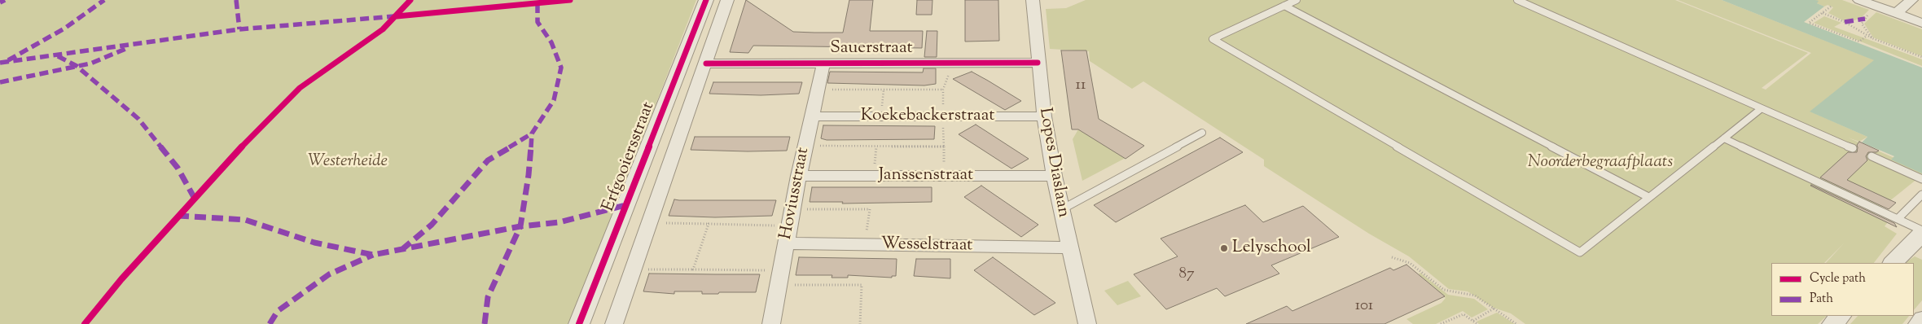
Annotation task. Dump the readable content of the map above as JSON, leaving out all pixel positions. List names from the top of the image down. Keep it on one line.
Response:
{"streets":{"street":["Sauerstraat","Koekebackerstraat","Erfgooiersstraat","Lopes Diaslaan","Janssenstraat","Hoviusstraat","Wesselstraat"]},"crossings":[["Sauerstraat","Lopes Diaslaan"],["Sauerstraat","Hoviusstraat"],["Koekebackerstraat","Lopes Diaslaan"],["Koekebackerstraat","Hoviusstraat"],["Lopes Diaslaan","Janssenstraat"],["Lopes Diaslaan","Wesselstraat"],["Janssenstraat","Hoviusstraat"],["Hoviusstraat","Wesselstraat"]],"parks":["Westerheide","Noorderbegraafplaats"],"places":["Lelyschool"],"house_numbers":["11","87","101"],"legend":["Cycle path","Path"]}
